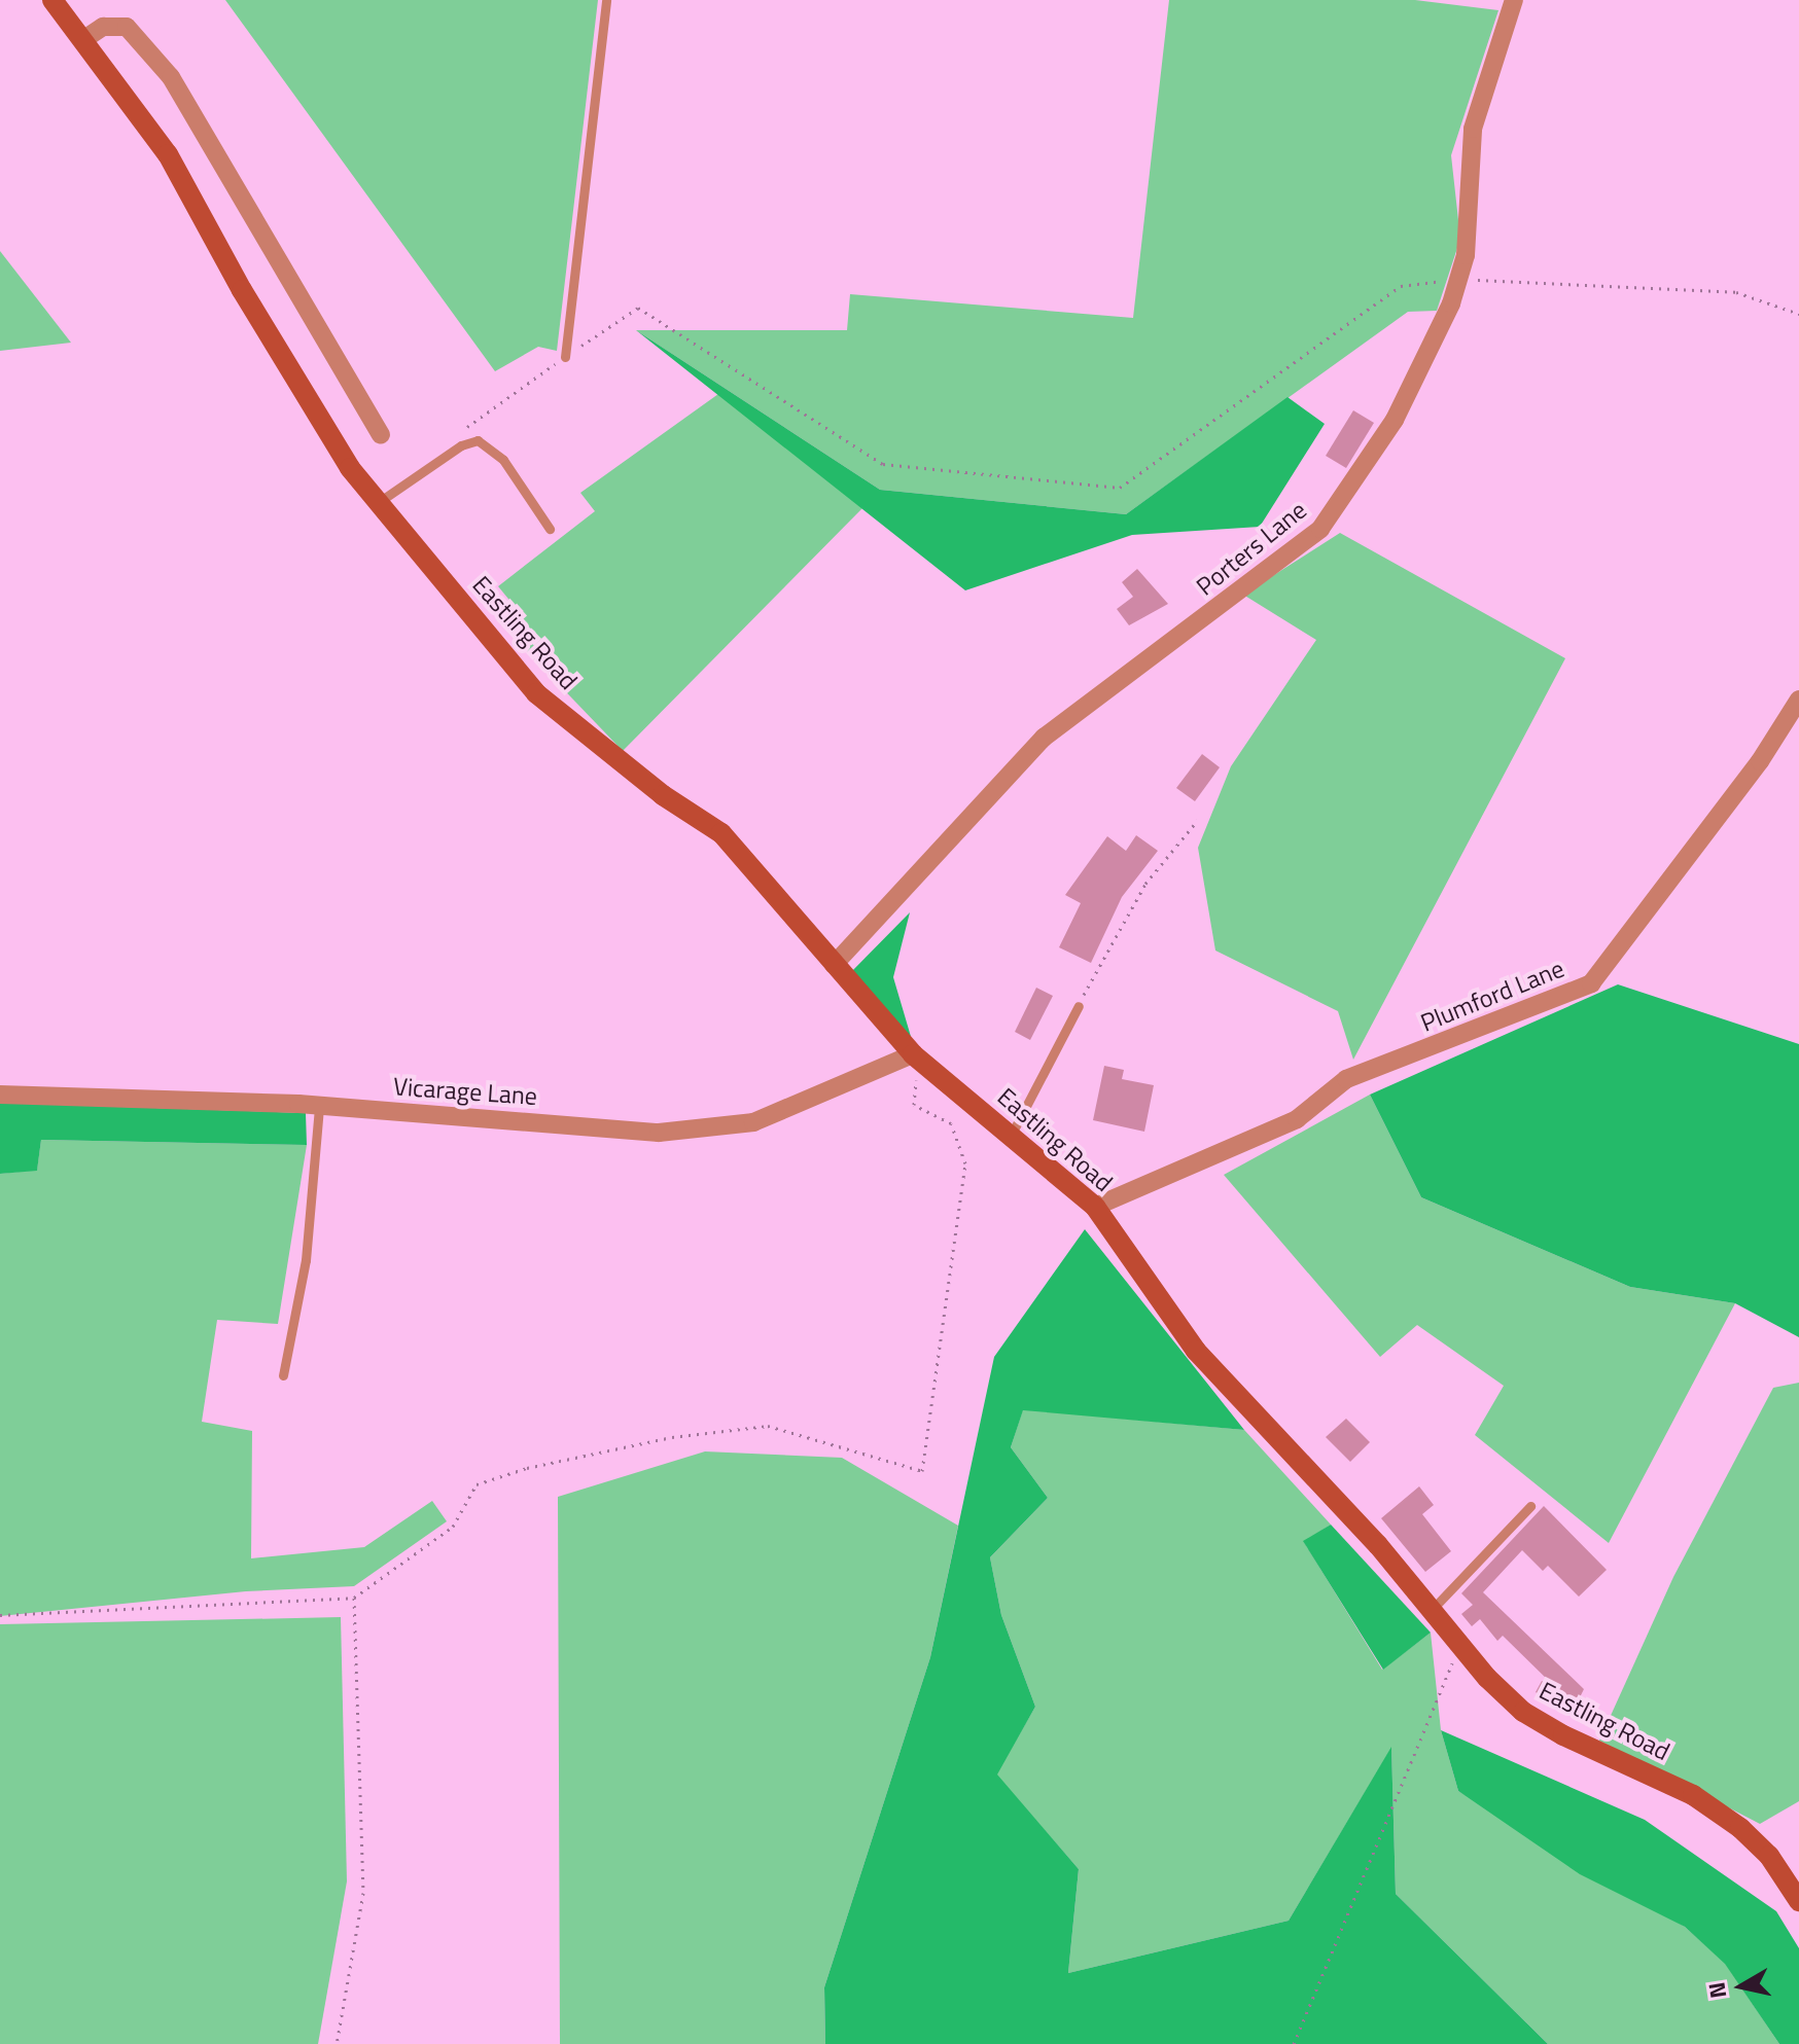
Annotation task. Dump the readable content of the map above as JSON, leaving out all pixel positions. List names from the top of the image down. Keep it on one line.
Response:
{"streets":{"street":["Porters Lane","Eastling Road","Plumford Lane","Vicarage Lane"]},"crossings":[["Porters Lane","Eastling Road"],["Eastling Road","Plumford Lane"],["Eastling Road","Vicarage Lane"]],"north":"left"}
